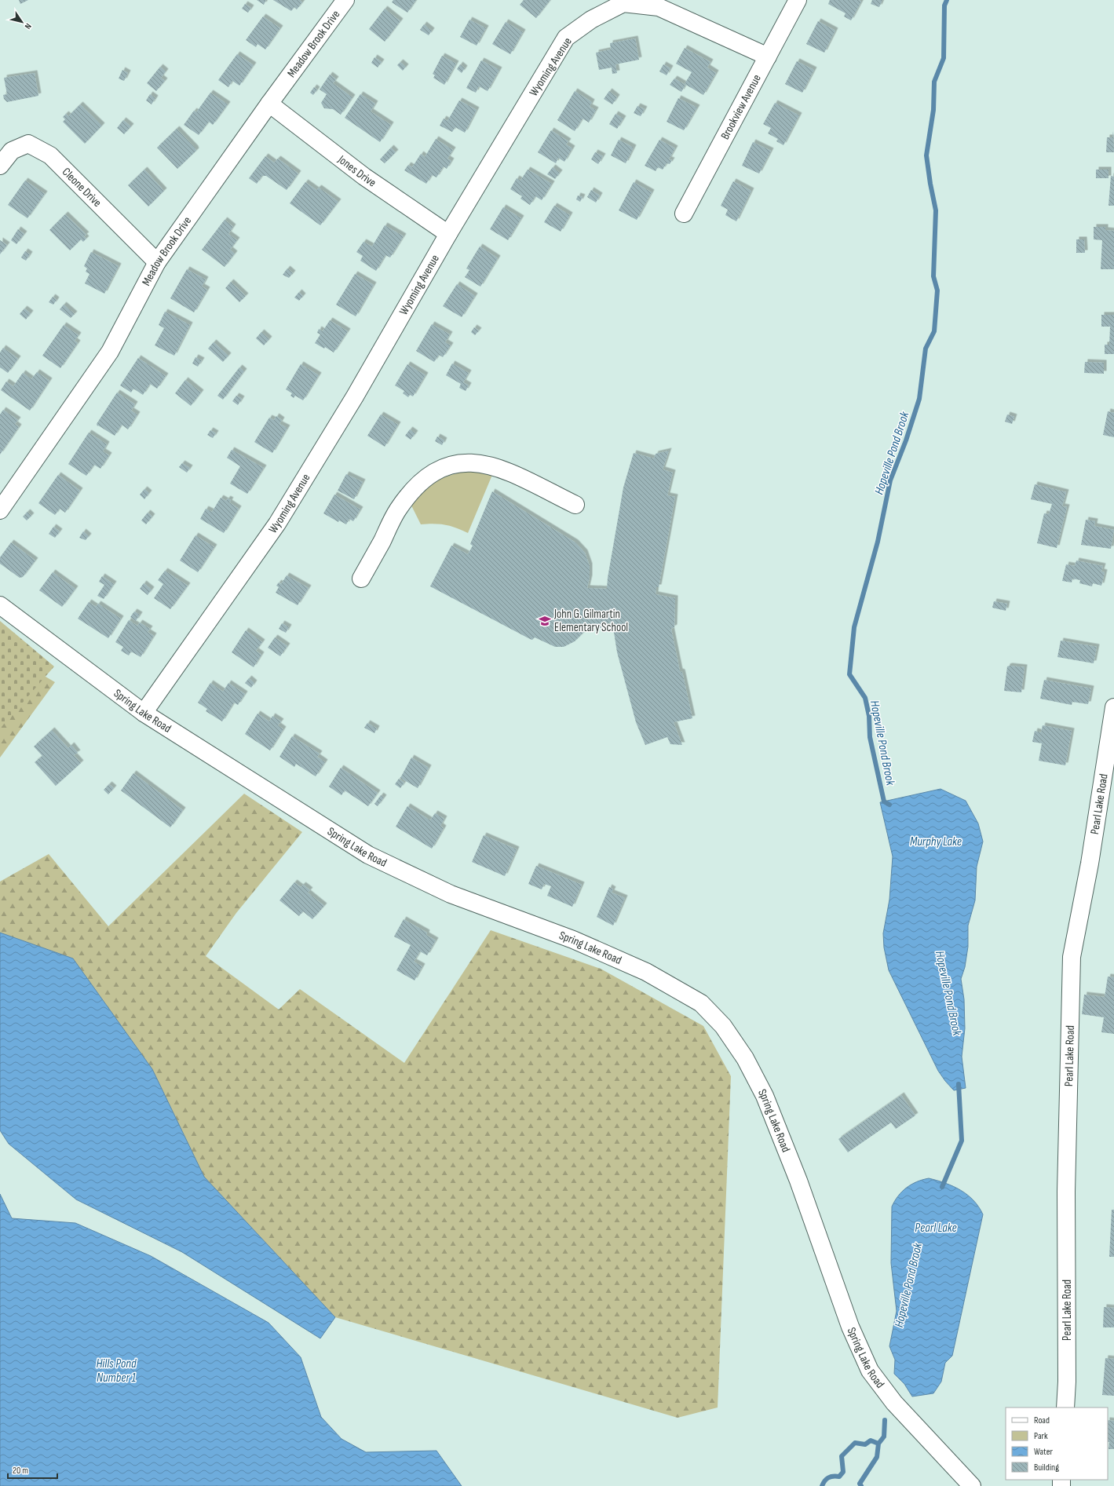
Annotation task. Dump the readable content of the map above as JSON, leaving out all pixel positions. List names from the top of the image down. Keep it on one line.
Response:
{"streets":{"street":["Meadow Brook Drive","Wyoming Avenue","Brookview Avenue","Jones Drive","Cleone Drive","Spring Lake Road","Pearl Lake Road"]},"crossings":[["Meadow Brook Drive","Jones Drive"],["Meadow Brook Drive","Cleone Drive"],["Wyoming Avenue","Brookview Avenue"],["Wyoming Avenue","Jones Drive"],["Wyoming Avenue","Spring Lake Road"]],"water":["Hopeville Pond Brook","Murphy Lake","Pearl Lake","Hills Pond Number 1"],"places":{"school or university":["John G. Gilmartin Elementary School"]},"legend":["Road","Park","Water","Building"],"scale_bar":"20 m","north":"bottom right"}
